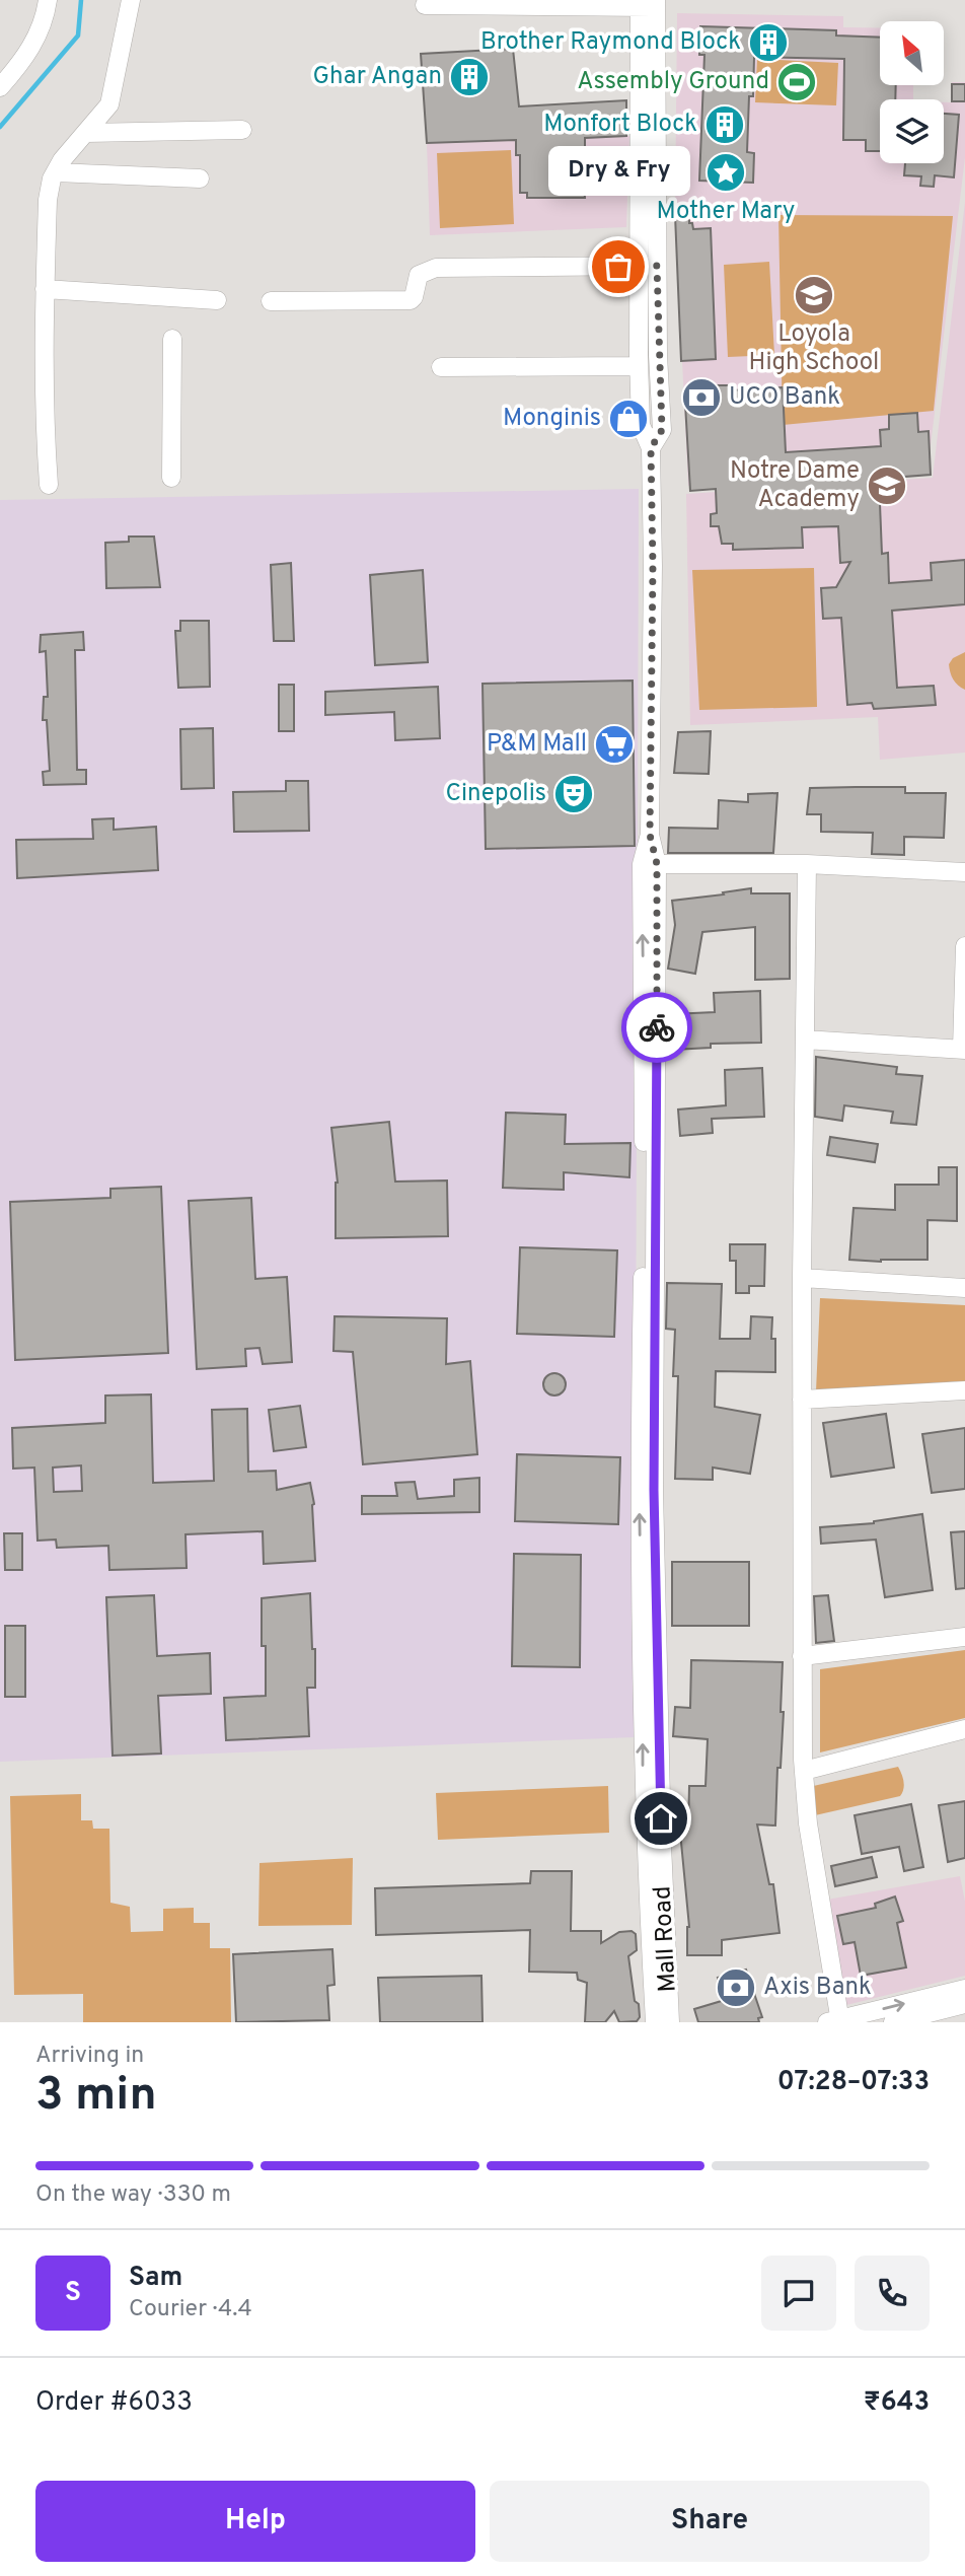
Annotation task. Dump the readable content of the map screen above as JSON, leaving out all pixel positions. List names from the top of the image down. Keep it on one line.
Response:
{"streets":{"street":["Mall Road"]},"places":{"building":["Brother Raymond Block","Ghar Angan","Monfort Block"],"sports":["Assembly Ground"],"place":["Mother Mary"],"other":["Dry & Fry"],"school or university":["Loyola High School","Notre Dame Academy"],"bank":["UCO Bank","Axis Bank"],"shop":["Monginis"],"supermarket":["P&M Mall"],"theatre":["Cinepolis"]},"north":"top left","page":{"bubble":"Dry & Fry","heading":["3 min","Arriving in","07:28–07:33"],"panel":["Sam","Courier · 4.4","Order #6033","₹643"],"bar":"On the way · 330 m","round":"S","buttons":["Help","Share"]}}
